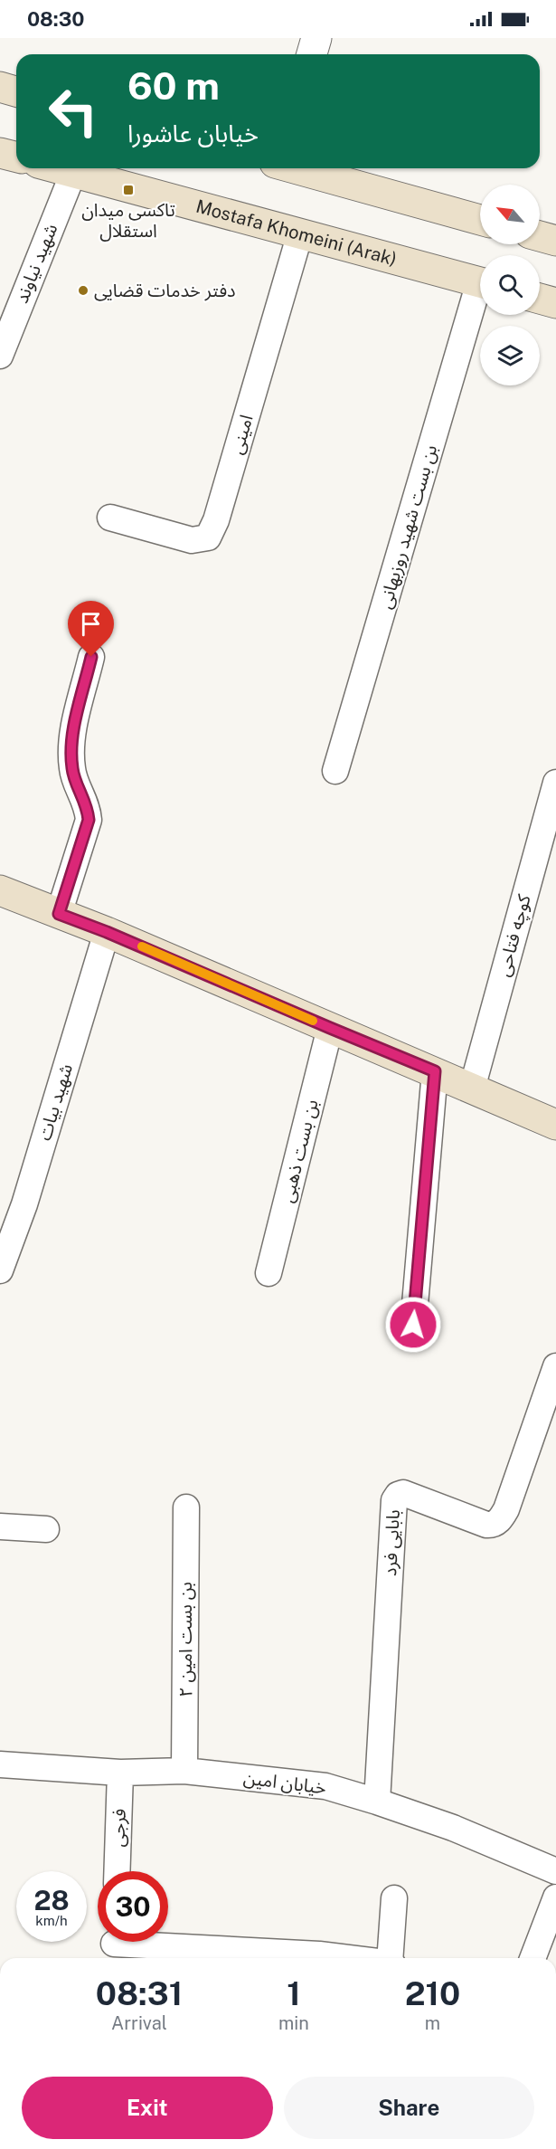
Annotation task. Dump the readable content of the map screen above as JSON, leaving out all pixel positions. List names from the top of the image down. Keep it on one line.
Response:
{"streets":{"main road":["Mostafa Khomeini (Arak)"],"street":["شهید نیاوند","امینی","بن بست شهید روزبهانی","کوچه فتاحی","شهید بیات","بن بست ذهبی","بابایی فرد","بن بست امین ۲","خیابان امین","فرجی"]},"crossings":[["Mostafa Khomeini (Arak)","شهید نیاوند"],["Mostafa Khomeini (Arak)","امینی"],["بابایی فرد","خیابان امین"],["بن بست امین ۲","خیابان امین"],["خیابان امین","فرجی"]],"places":{"transit":["تاکسی میدان استقلال"],"other":["دفتر خدمات قضایی"]},"north":"top left","page":{"status":"08:30","turn":["60 m","خیابان عاشورا"],"speed":"28 km/h","limit":"30","eta":["08:31","Arrival","1","min","210","m"],"buttons":["Exit","Share"]}}
